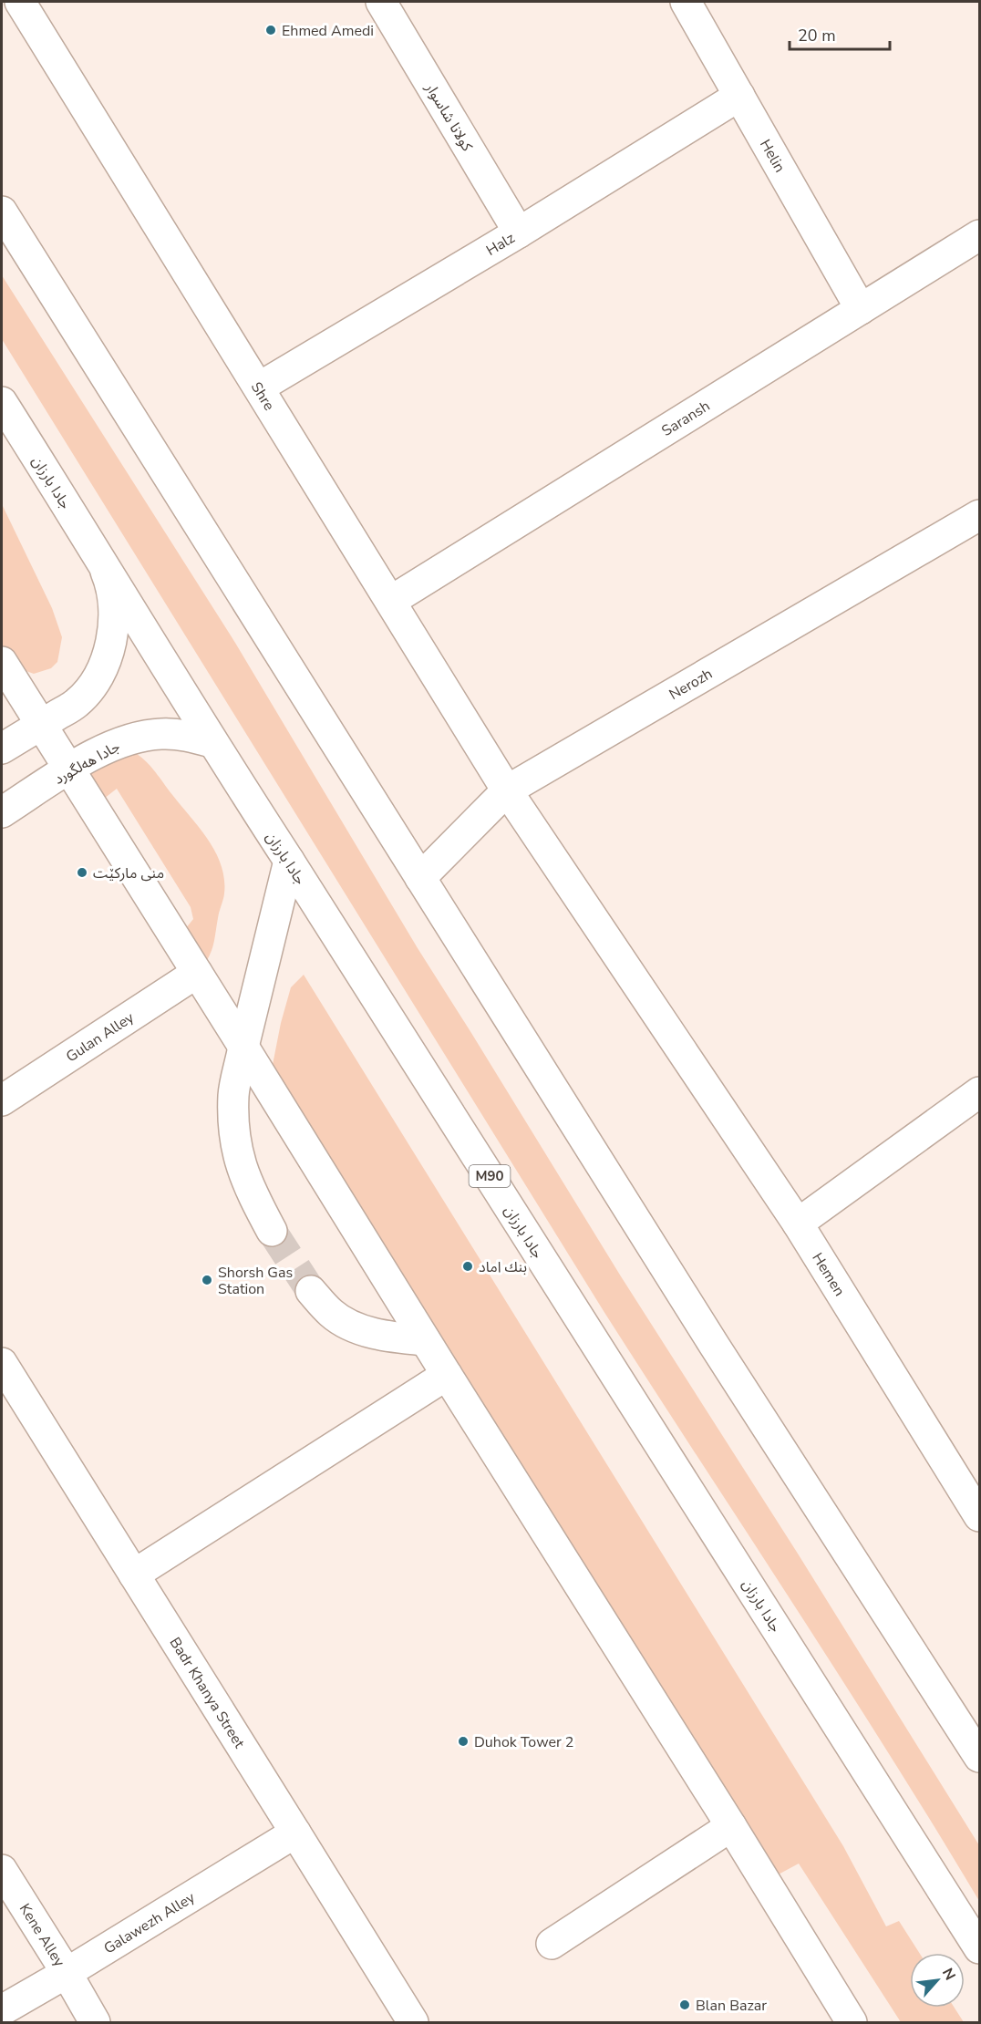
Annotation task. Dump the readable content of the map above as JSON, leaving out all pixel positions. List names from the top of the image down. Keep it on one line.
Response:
{"streets":{"main road":["كولانا شاسوار","Helin","Halz","Shre","Saransh","جادا بارزان","Nerozh","جادا هەلگورد","Gulan Alley","M90","Hemen","Badr Khanya Street","Galawezh Alley","Kene Alley"]},"crossings":[["كولانا شاسوار","Halz"],["Helin","Halz"],["Helin","Saransh"],["Halz","Shre"],["Shre","Saransh"],["Shre","Nerozh"],["Shre","Hemen"],["جادا بارزان","جادا هەلگورد"],["Nerozh","Hemen"],["Badr Khanya Street","Galawezh Alley"],["Galawezh Alley","Kene Alley"]],"places":["Ehmed Amedi","منی مارکێت","بنك اماد","Shorsh Gas Station","Duhok Tower 2","Blan Bazar"],"scale_bar":"20 m","north":"top right"}
